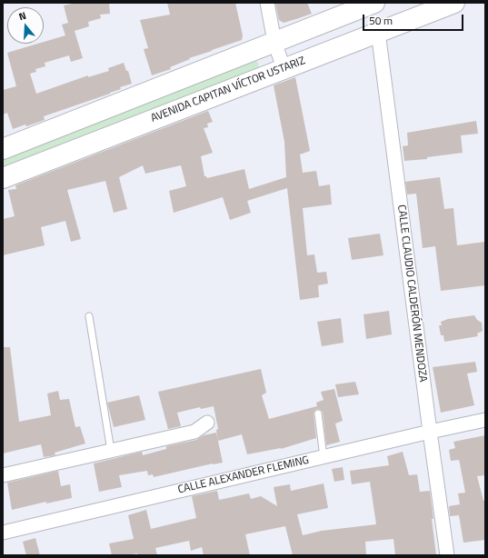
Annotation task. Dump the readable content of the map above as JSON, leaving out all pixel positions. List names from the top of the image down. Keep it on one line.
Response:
{"streets":{"main road":["AVENIDA CAPITAN VÍCTOR USTARIZ"],"street":["CALLE CLAUDIO CALDERÓN MENDOZA","CALLE ALEXANDER FLEMING"]},"crossings":[["AVENIDA CAPITAN VÍCTOR USTARIZ","CALLE CLAUDIO CALDERÓN MENDOZA"],["CALLE CLAUDIO CALDERÓN MENDOZA","CALLE ALEXANDER FLEMING"]],"scale_bar":"50 m","north":"top"}
